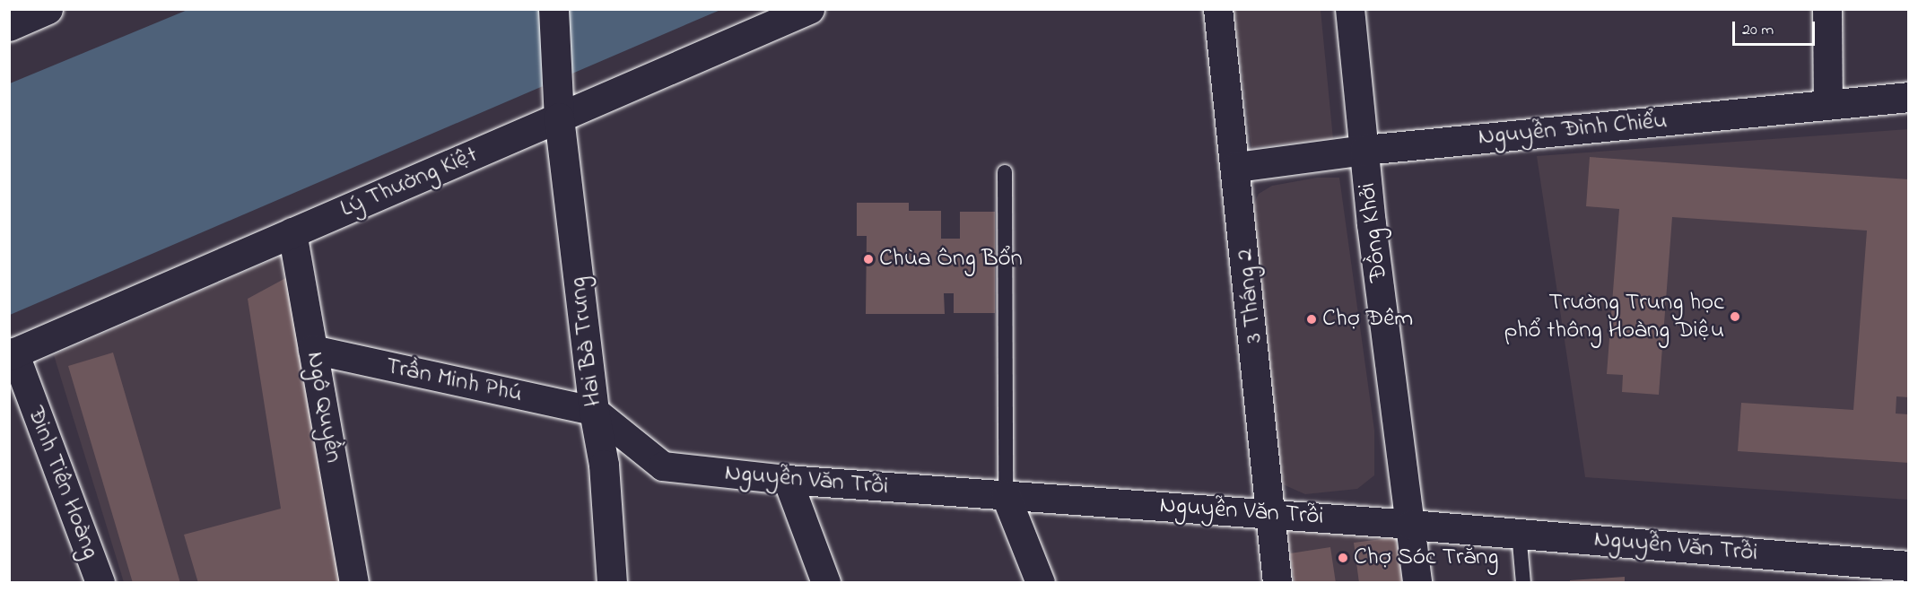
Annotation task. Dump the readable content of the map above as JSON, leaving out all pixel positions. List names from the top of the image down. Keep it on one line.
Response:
{"streets":{"street":["Nguyễn Đình Chiểu","Lý Thường Kiệt","Đồng Khởi","3 Tháng 2","Hai Bà Trưng","Trần Minh Phú","Ngô Quyền","Nguyễn Văn Trỗi","Đinh Tiên Hoàng"]},"crossings":[["Nguyễn Đình Chiểu","Đồng Khởi"],["Nguyễn Đình Chiểu","3 Tháng 2"],["Lý Thường Kiệt","Hai Bà Trưng"],["Lý Thường Kiệt","Ngô Quyền"],["Lý Thường Kiệt","Đinh Tiên Hoàng"],["Đồng Khởi","Nguyễn Văn Trỗi"],["3 Tháng 2","Nguyễn Văn Trỗi"],["Hai Bà Trưng","Trần Minh Phú"],["Hai Bà Trưng","Nguyễn Văn Trỗi"],["Trần Minh Phú","Ngô Quyền"],["Trần Minh Phú","Nguyễn Văn Trỗi"]],"places":["Chùa Ông Bổn","Trường Trung học phổ thông Hoàng Diệu","Chợ Đêm","Chợ Sóc Trăng"],"scale_bar":"20 m"}
